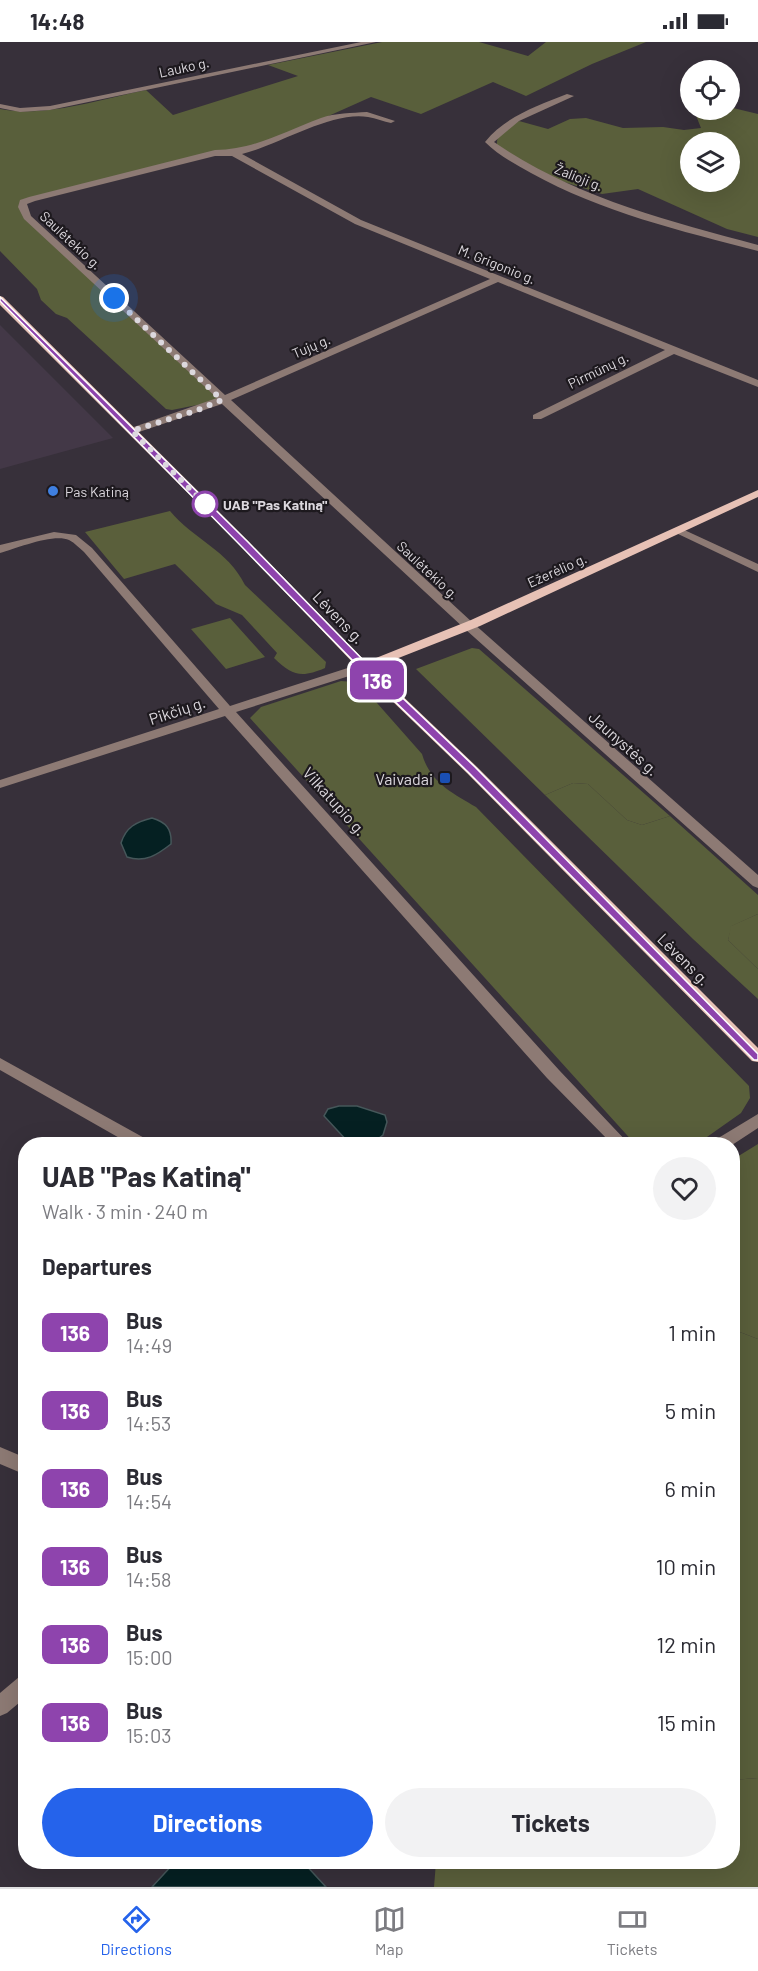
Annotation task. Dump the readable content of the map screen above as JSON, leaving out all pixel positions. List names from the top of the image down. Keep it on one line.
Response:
{"streets":{"main road":["Ežerėlio g.","Lėvens g."],"street":["Lauko g.","Žalioji g.","Saulėtekio g.","M. Grigonio g.","Tujų g.","Pirmūnų g.","Pikčių g.","Jaunystės g.","Vilkatupio g."]},"crossings":[["Saulėtekio g.","M. Grigonio g."],["Saulėtekio g.","Tujų g."],["Saulėtekio g.","Ežerėlio g."],["Saulėtekio g.","Jaunystės g."],["M. Grigonio g.","Tujų g."],["M. Grigonio g.","Pirmūnų g."],["Tujų g.","Lėvens g."],["Ežerėlio g.","Lėvens g."],["Ežerėlio g.","Pikčių g."],["Ežerėlio g.","Jaunystės g."],["Lėvens g.","Pikčių g."],["Pikčių g.","Vilkatupio g."]],"places":{"other":["Pas Katiną","UAB \"Pas Katiną\""],"transit":["Vaivadai"]},"lines":["bus line 136"],"page":{"status":"14:48","on_map":"136","heading":[["UAB \"Pas Katiną\"","Walk · 3 min · 240 m"],"Departures"],"list":[{"mark":"136","name":"Bus","note":"14:49","value":"1 min"},{"mark":"136","name":"Bus","note":"14:53","value":"5 min"},{"mark":"136","name":"Bus","note":"14:54","value":"6 min"},{"mark":"136","name":"Bus","note":"14:58","value":"10 min"},{"mark":"136","name":"Bus","note":"15:00","value":"12 min"},{"mark":"136","name":"Bus","note":"15:03","value":"15 min"}],"buttons":["Directions","Tickets"],"tabs":["Directions","Map","Tickets"]}}
